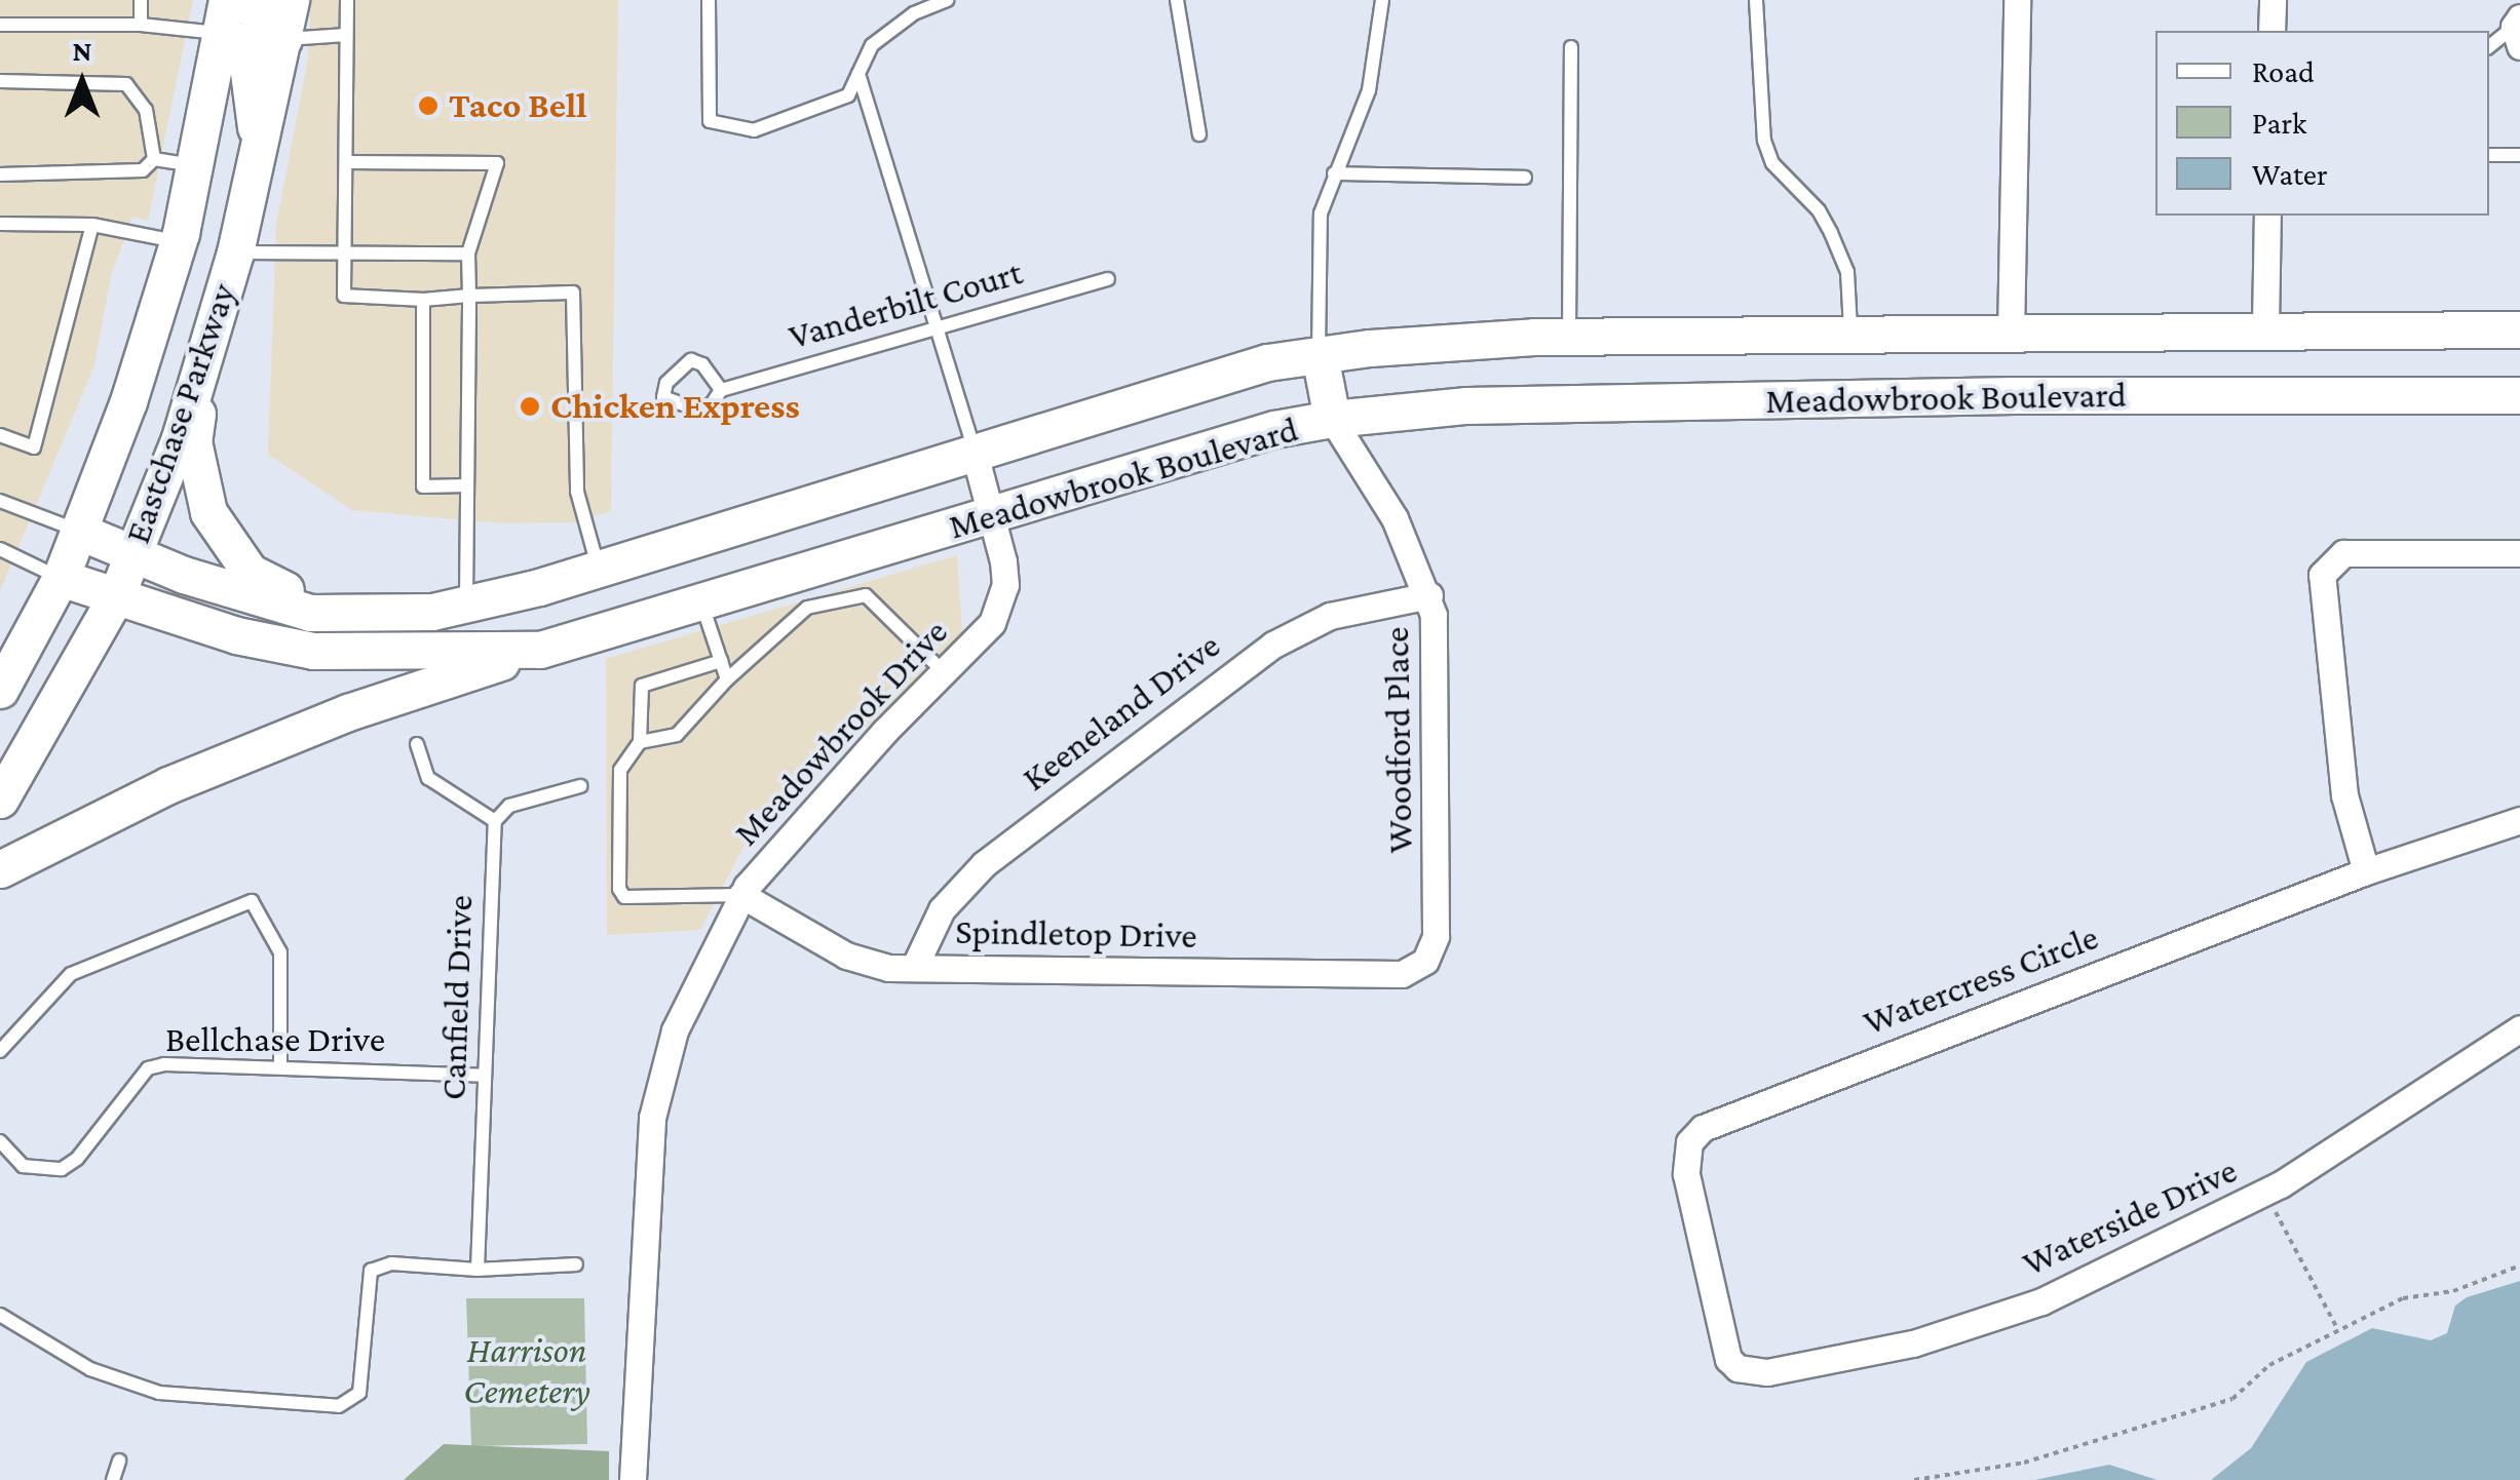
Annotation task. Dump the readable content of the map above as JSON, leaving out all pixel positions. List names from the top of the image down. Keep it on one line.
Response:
{"streets":{"main road":["Meadowbrook Boulevard","Eastchase Parkway"],"street":["Keeneland Drive","Meadowbrook Drive","Woodford Place","Spindletop Drive","Watercress Circle","Waterside Drive"],"lane":["Vanderbilt Court","Canfield Drive","Bellchase Drive"]},"crossings":[["Meadowbrook Boulevard","Eastchase Parkway"],["Meadowbrook Boulevard","Meadowbrook Drive"],["Meadowbrook Boulevard","Woodford Place"],["Keeneland Drive","Woodford Place"],["Keeneland Drive","Spindletop Drive"],["Meadowbrook Drive","Spindletop Drive"],["Woodford Place","Spindletop Drive"],["Watercress Circle","Waterside Drive"],["Canfield Drive","Bellchase Drive"]],"parks":["Harrison Cemetery"],"places":["Taco Bell","Chicken Express"],"legend":["Road","Park","Water"],"north":"top"}
